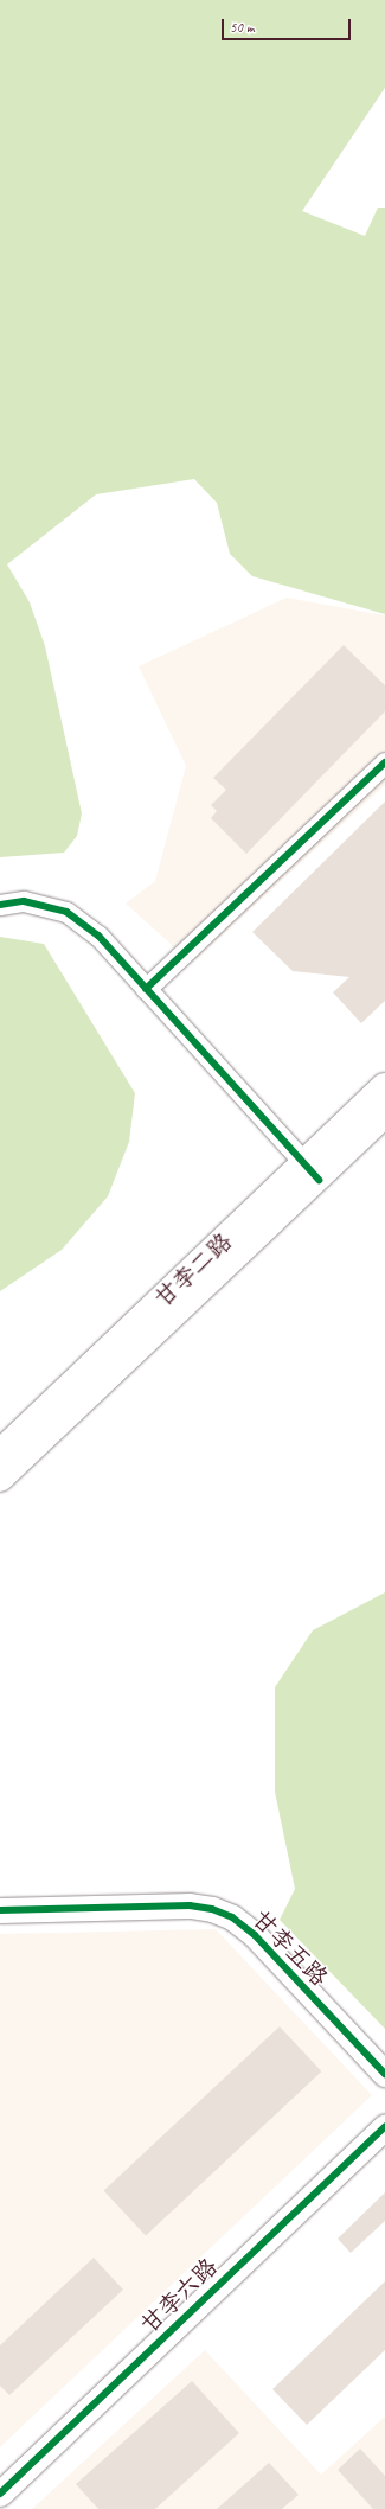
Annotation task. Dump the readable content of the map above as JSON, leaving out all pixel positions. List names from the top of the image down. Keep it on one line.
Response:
{"streets":{"main road":["甘李二路"],"street":["甘李五路","甘李六路"]},"scale_bar":"50 m"}
